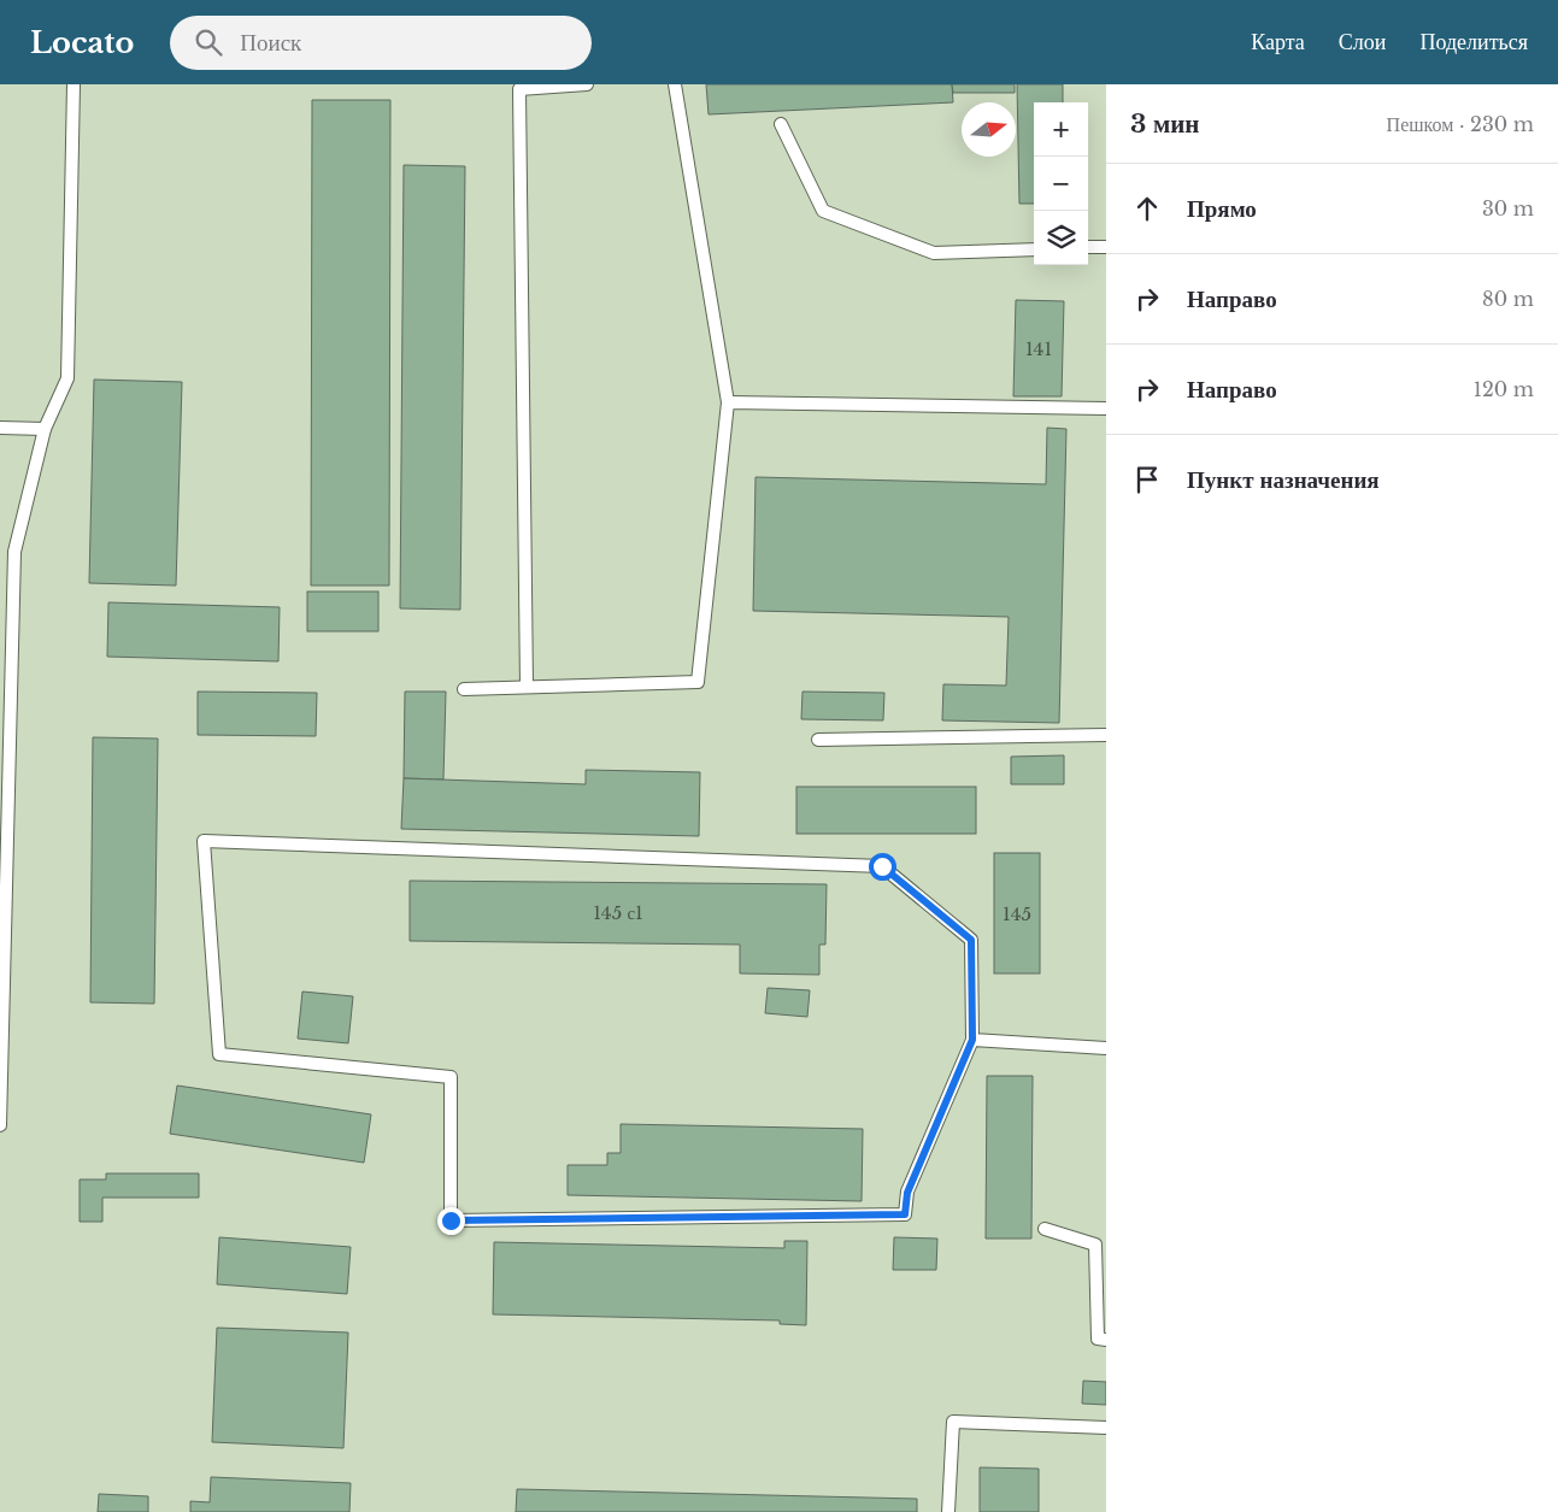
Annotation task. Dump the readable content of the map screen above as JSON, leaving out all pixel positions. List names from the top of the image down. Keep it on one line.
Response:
{"house_numbers":["141","145 с1","145"],"north":"right","page":{"header":"Locato","search":"Поиск","nav":["Карта","Слои","Поделиться"],"heading":["3 мин","Пешком · 230 m"],"map_buttons":["+","−"],"list":[["Прямо","30 m"],["Направо","80 m"],["Направо","120 m"],"Пункт назначения"]}}
